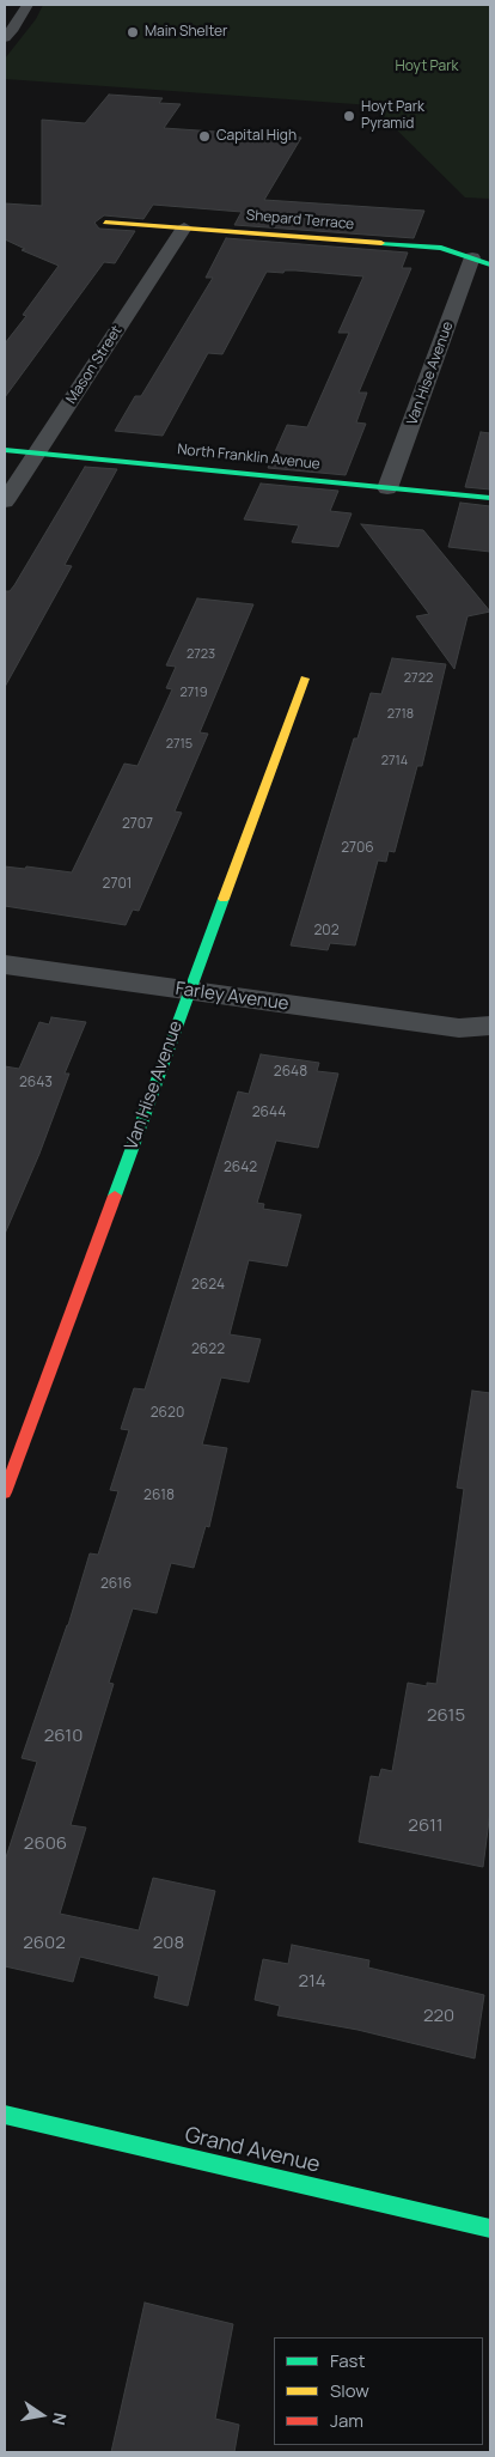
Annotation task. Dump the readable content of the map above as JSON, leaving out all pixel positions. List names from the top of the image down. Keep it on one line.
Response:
{"streets":{"street":["Shepard Terrace","Mason Street","Van Hise Avenue","North Franklin Avenue","Farley Avenue","Grand Avenue"]},"crossings":[["Shepard Terrace","Mason Street"],["Shepard Terrace","Van Hise Avenue"],["Mason Street","North Franklin Avenue"],["Van Hise Avenue","North Franklin Avenue"],["Van Hise Avenue","Farley Avenue"]],"parks":["Hoyt Park"],"places":["Main Shelter","Hoyt Park Pyramid","Capital High"],"house_numbers":["2723","2722","2719","2718","2715","2714","2707","2706","2701","202","2648","2643","2644","2642","2624","2622","2620","2618","2616","2615","2610","2611","2606","2602","208","214","220"],"legend":["Fast","Slow","Jam"],"north":"right"}
